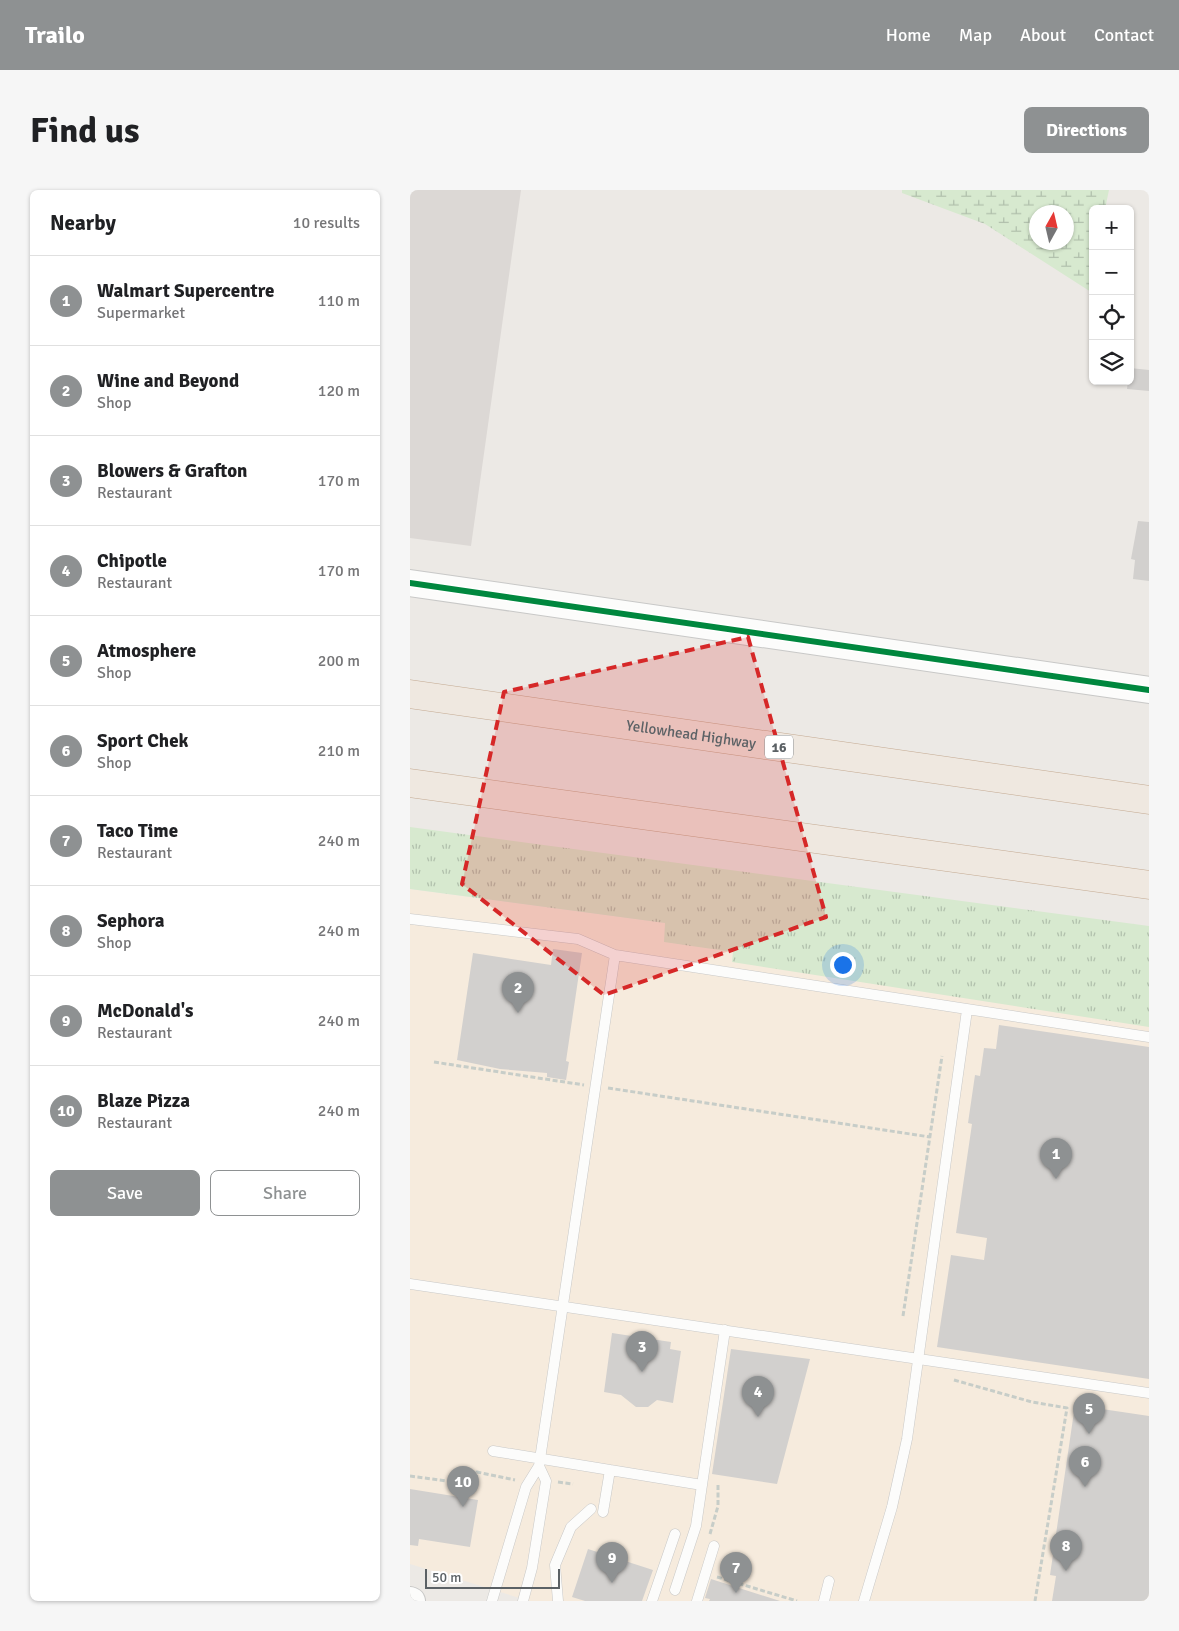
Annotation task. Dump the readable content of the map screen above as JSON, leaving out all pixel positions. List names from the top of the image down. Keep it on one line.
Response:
{"streets":{"highway":["Yellowhead Highway","16"]},"scale_bar":"50 m","north":"top","page":{"header":"Trailo","nav":["Home","Map","About","Contact"],"buttons":["Directions",["Save","Share"]],"title":"Find us","heading":["Nearby","10 results"],"map_buttons":["+","−"],"list":[{"mark":"1","name":"Walmart Supercentre","note":"Supermarket","value":"110 m"},{"mark":"2","name":"Wine and Beyond","note":"Shop","value":"120 m"},{"mark":"3","name":"Blowers & Grafton","note":"Restaurant","value":"170 m"},{"mark":"4","name":"Chipotle","note":"Restaurant","value":"170 m"},{"mark":"5","name":"Atmosphere","note":"Shop","value":"200 m"},{"mark":"6","name":"Sport Chek","note":"Shop","value":"210 m"},{"mark":"7","name":"Taco Time","note":"Restaurant","value":"240 m"},{"mark":"8","name":"Sephora","note":"Shop","value":"240 m"},{"mark":"9","name":"McDonald's","note":"Restaurant","value":"240 m"},{"mark":"10","name":"Blaze Pizza","note":"Restaurant","value":"240 m"}],"pins":["2","1","3","4","5","6","10","8","9","7"],"scale":"50 m"}}
